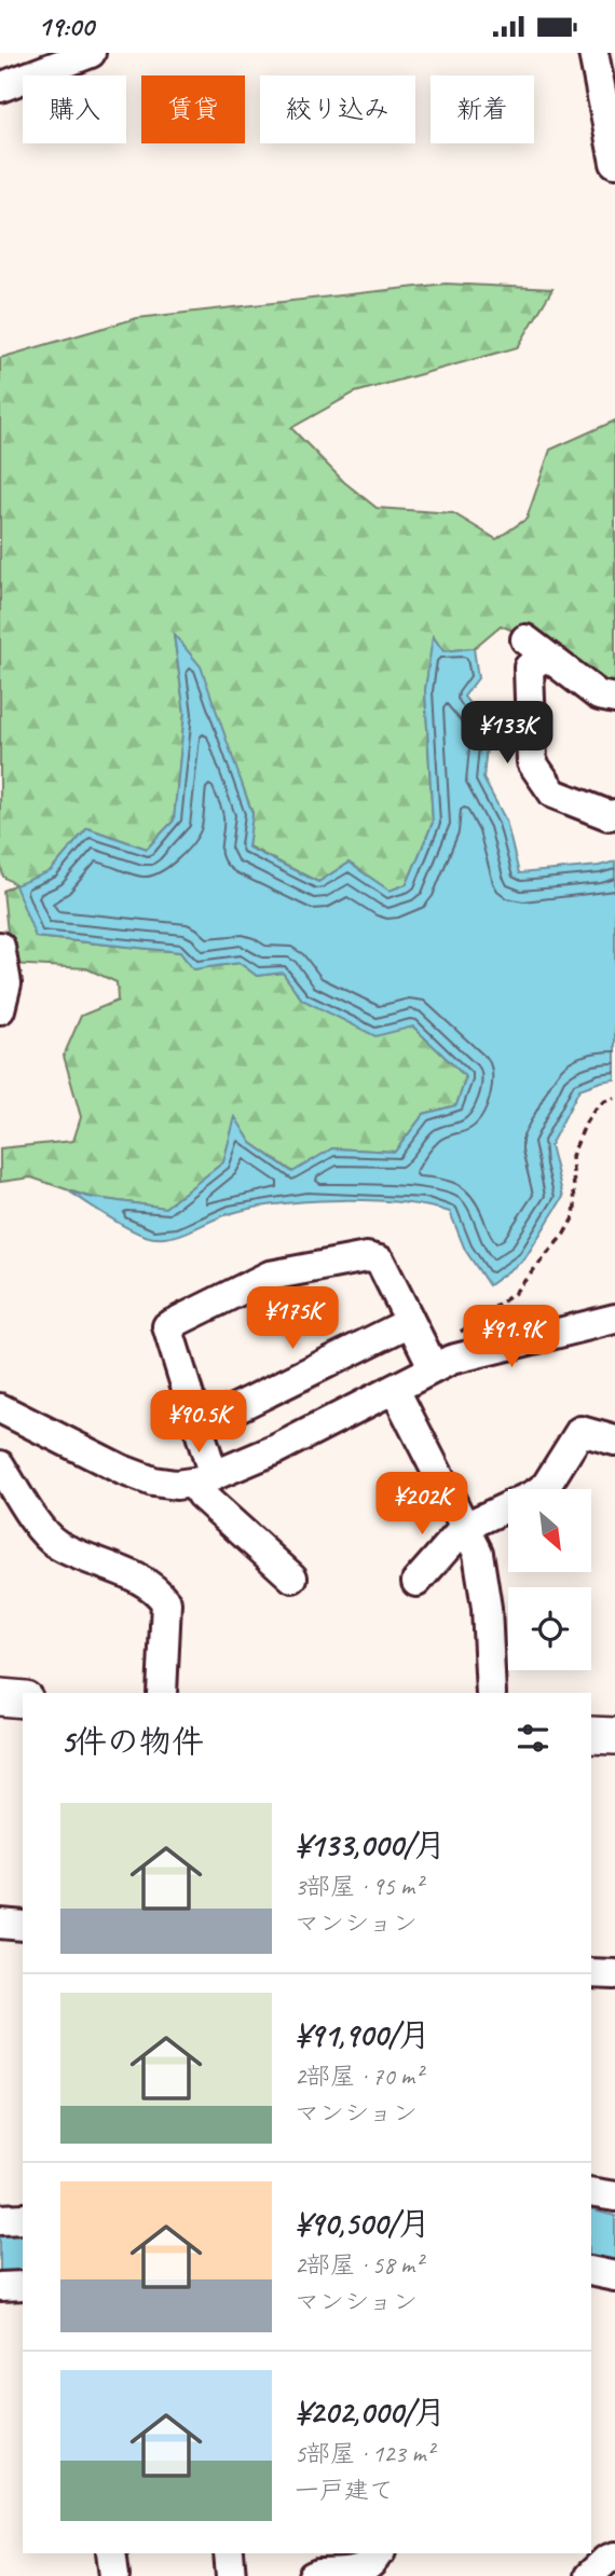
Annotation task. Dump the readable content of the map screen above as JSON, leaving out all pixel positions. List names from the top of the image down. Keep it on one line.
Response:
{"north":"bottom right","page":{"status":"19:00","chip":["購入","賃貸","絞り込み","新着"],"price":["¥133K","¥175K","¥91.9K","¥90.5K","¥202K"],"heading":"5件の物件","list":[{"name":"¥133,000/月","note":"3部屋 · 95 m² · マンション"},{"name":"¥91,900/月","note":"2部屋 · 70 m² · マンション"},{"name":"¥90,500/月","note":"2部屋 · 58 m² · マンション"},{"name":"¥202,000/月","note":"5部屋 · 123 m² · 一戸建て"}]}}
